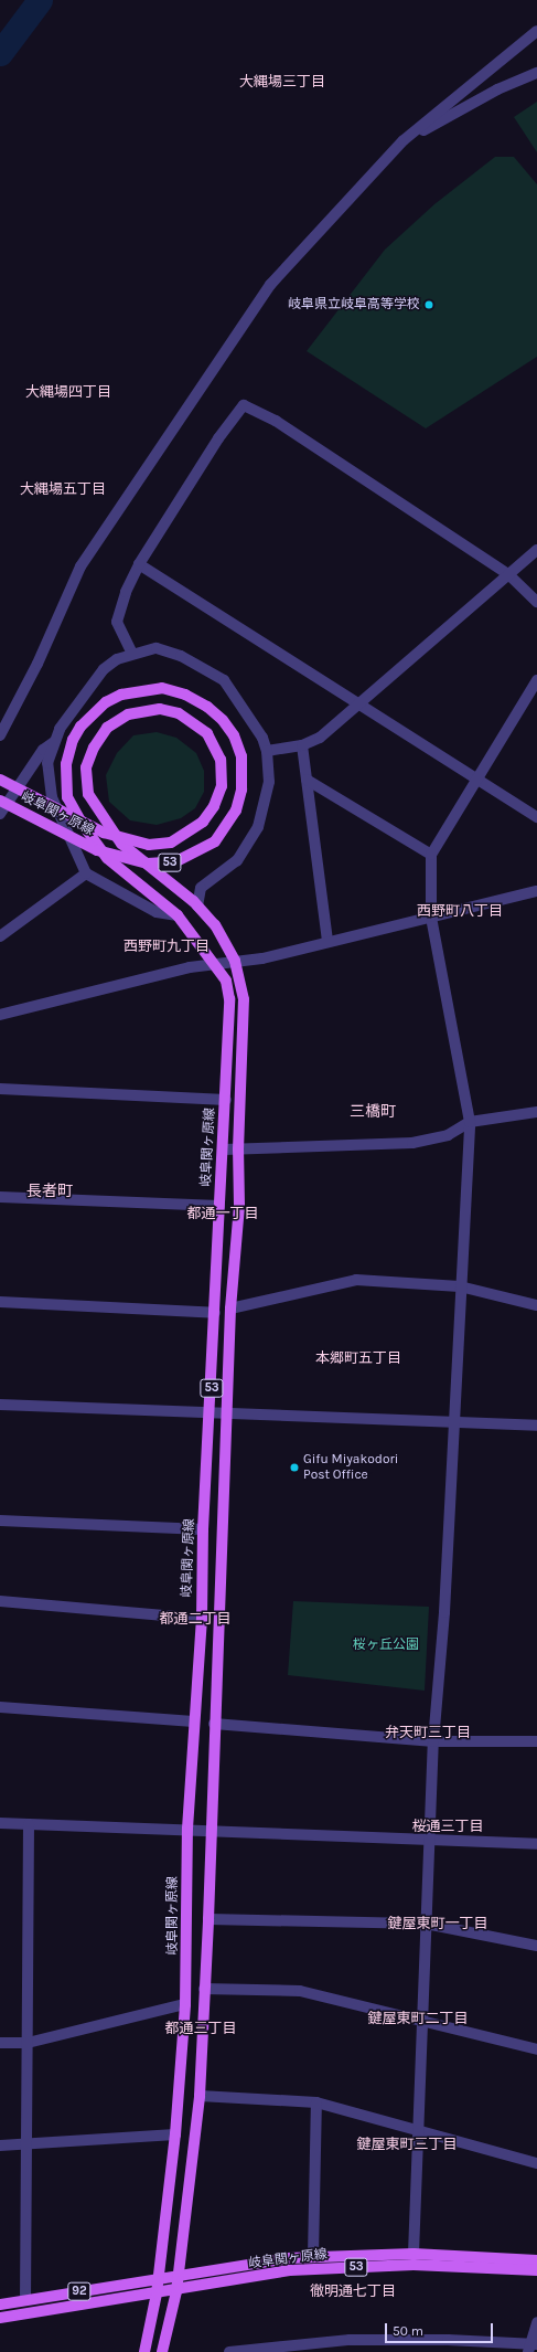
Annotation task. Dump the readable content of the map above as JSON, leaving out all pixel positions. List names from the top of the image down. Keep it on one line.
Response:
{"streets":{"main road":["岐阜関ヶ原線","53","92"]},"crossings":[["岐阜関ヶ原線","92"]],"districts":["大縄場三丁目","大縄場四丁目","大縄場五丁目","西野町八丁目","西野町九丁目","三橋町","長者町","都通一丁目","本郷町五丁目","都通二丁目","弁天町三丁目","桜通三丁目","鍵屋東町一丁目","鍵屋東町二丁目","都通三丁目","鍵屋東町三丁目","徹明通七丁目"],"parks":["桜ヶ丘公園"],"places":["岐阜県立岐阜高等学校","Gifu Miyakodori Post Office"],"scale_bar":"50 m"}
